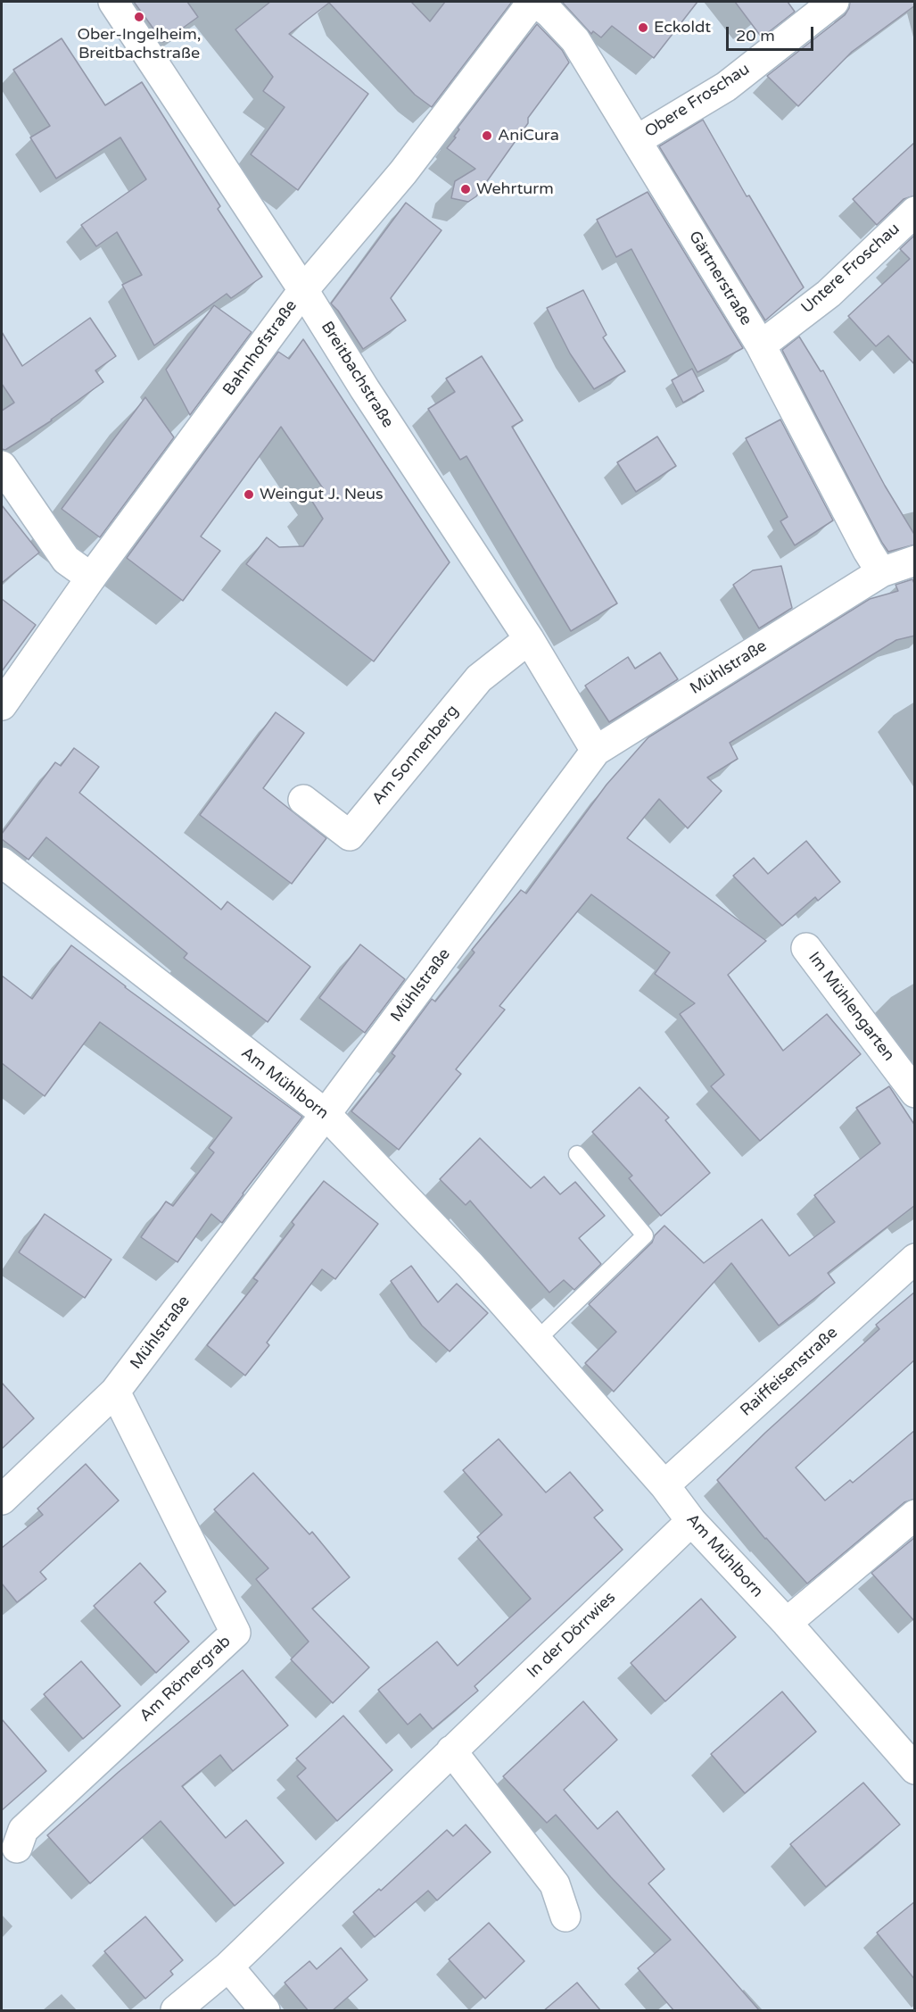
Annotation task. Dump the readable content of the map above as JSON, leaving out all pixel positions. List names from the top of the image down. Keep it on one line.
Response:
{"streets":{"street":["Obere Froschau","Untere Froschau","Gärtnerstraße","Bahnhofstraße","Breitbachstraße","Mühlstraße","Am Sonnenberg","Im Mühlengarten","Am Mühlborn","Raiffeisenstraße","In der Dörrwies","Am Römergrab"]},"crossings":[["Obere Froschau","Gärtnerstraße"],["Untere Froschau","Gärtnerstraße"],["Gärtnerstraße","Bahnhofstraße"],["Gärtnerstraße","Mühlstraße"],["Bahnhofstraße","Breitbachstraße"],["Breitbachstraße","Mühlstraße"],["Breitbachstraße","Am Sonnenberg"],["Mühlstraße","Am Mühlborn"],["Mühlstraße","Am Römergrab"],["Am Mühlborn","Raiffeisenstraße"],["Am Mühlborn","In der Dörrwies"]],"places":["Ober-Ingelheim, Breitbachstraße","Eckoldt","AniCura","Wehrturm","Weingut J. Neus"],"scale_bar":"20 m"}
